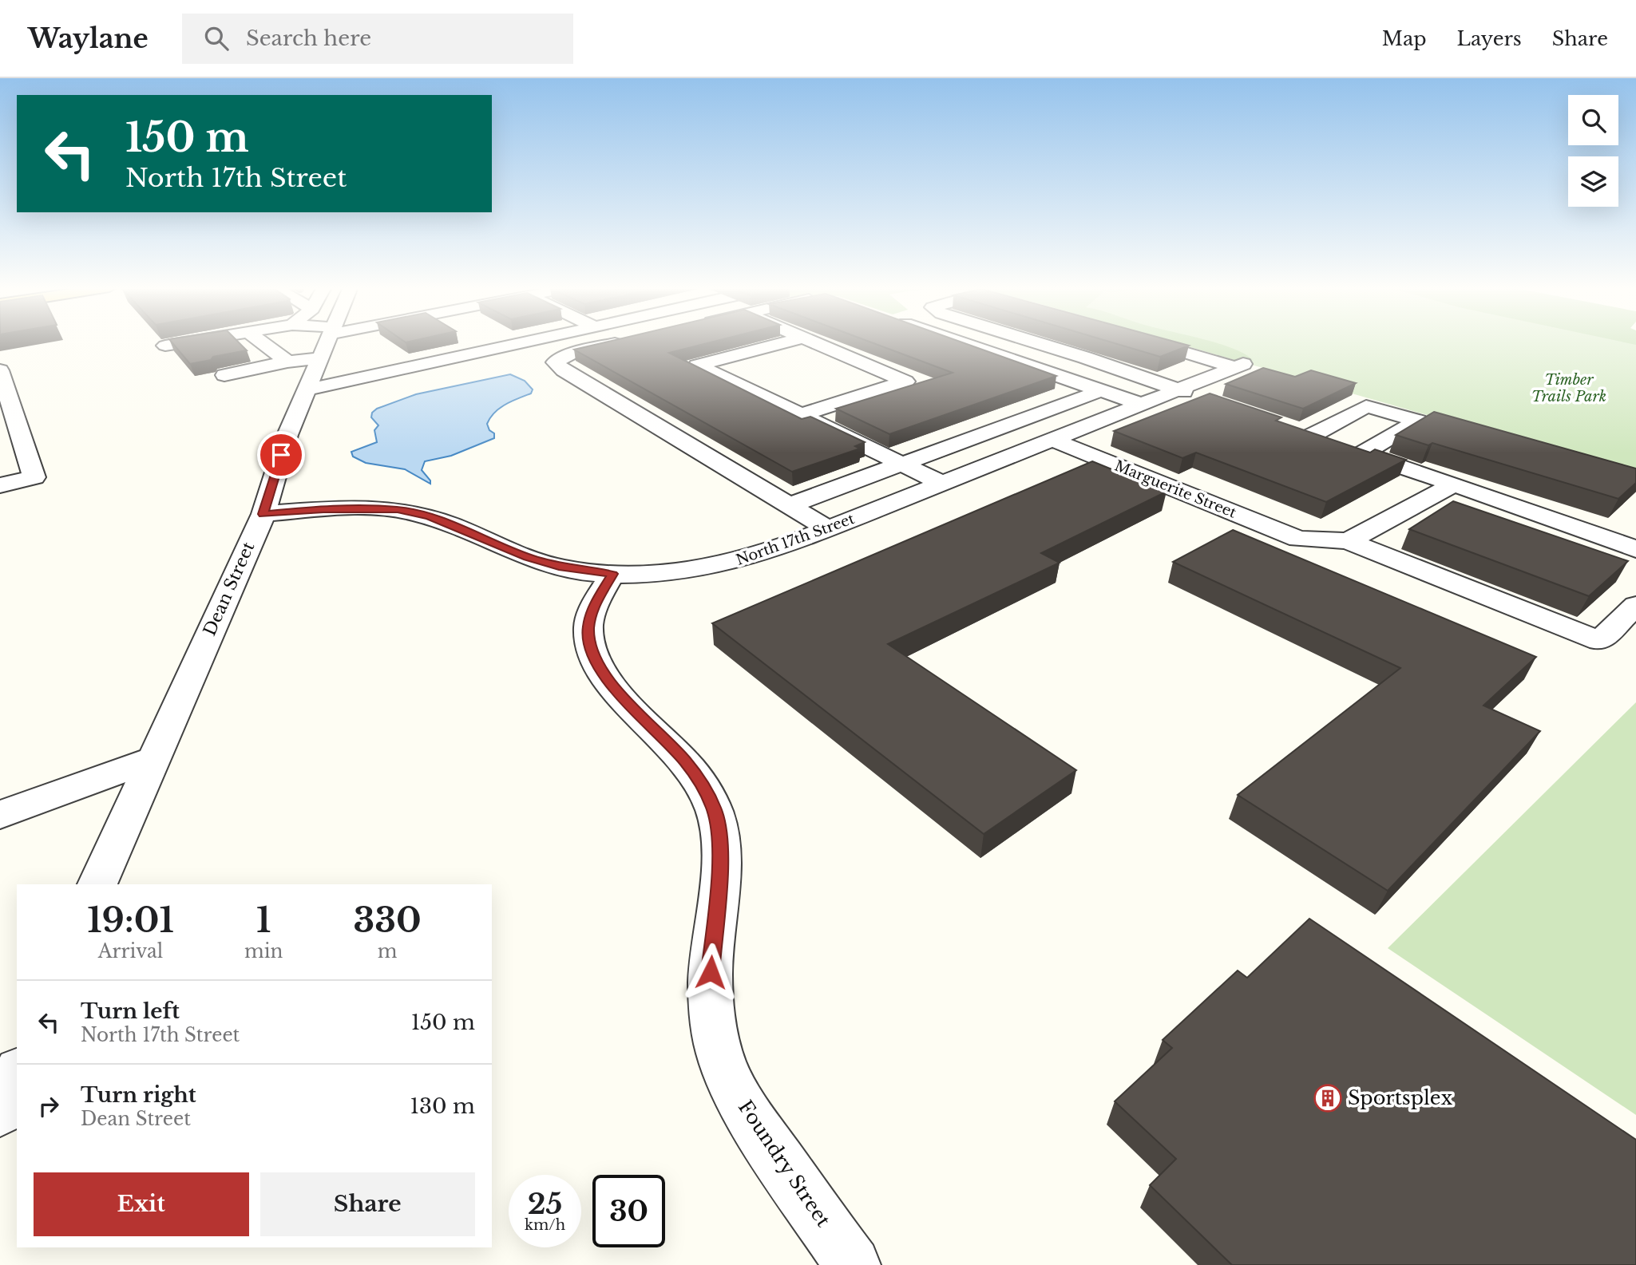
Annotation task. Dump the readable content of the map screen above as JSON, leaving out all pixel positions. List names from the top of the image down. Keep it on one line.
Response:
{"streets":{"street":["Marguerite Street","North 17th Street","Dean Street","Foundry Street"]},"crossings":[["Marguerite Street","North 17th Street"],["North 17th Street","Dean Street"],["North 17th Street","Foundry Street"]],"parks":["Timber Trails Park"],"places":{"building":["Sportsplex"]},"page":{"header":"Waylane","search":"Search here","nav":["Map","Layers","Share"],"turn":["150 m","North 17th Street"],"eta":["19:01","Arrival","1","min","330","m"],"list":[{"name":"Turn left","note":"North 17th Street","value":"150 m"},{"name":"Turn right","note":"Dean Street","value":"130 m"}],"buttons":["Exit","Share"],"speed":"25 km/h","limit":"30"}}
